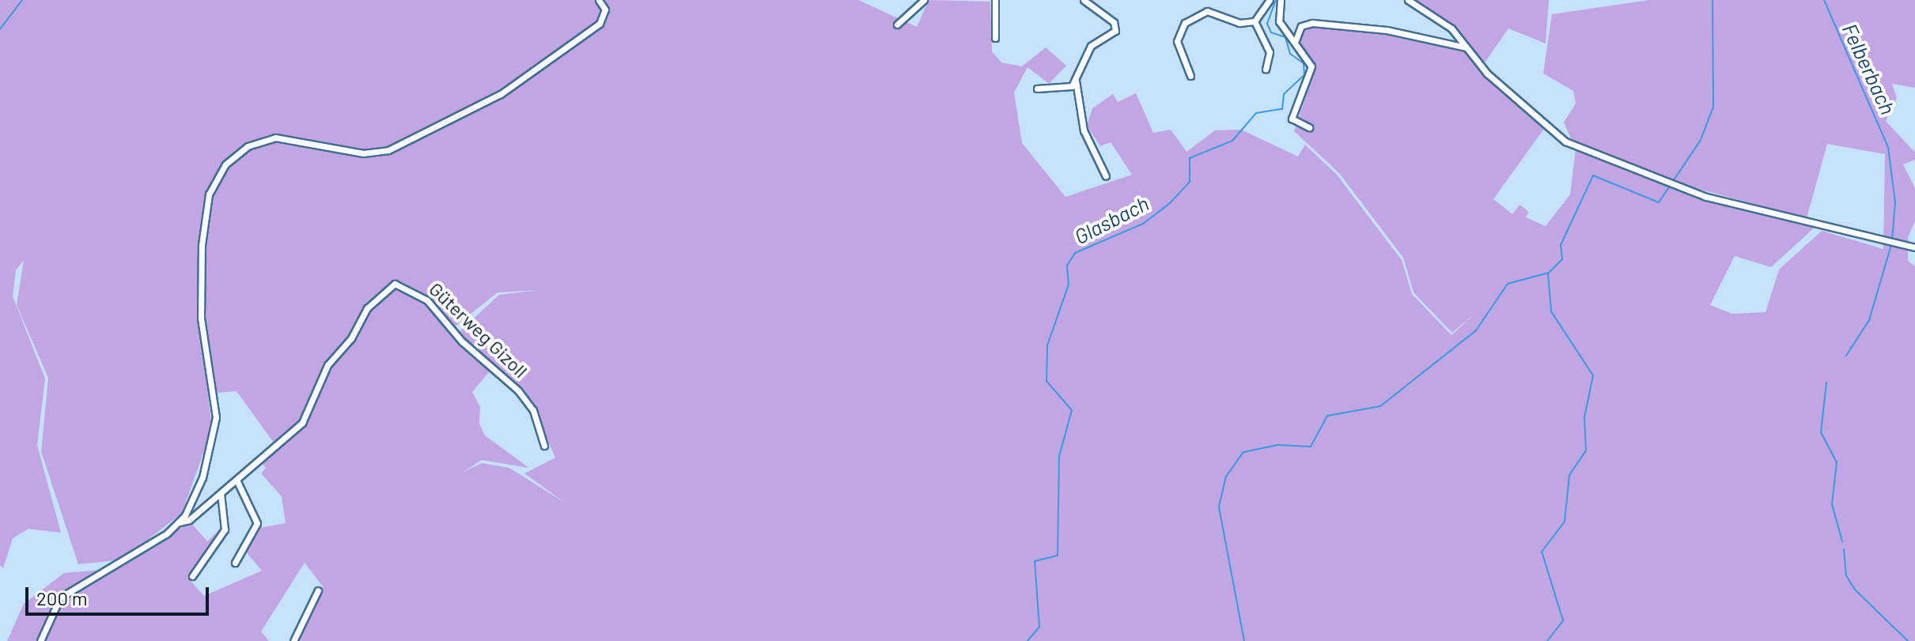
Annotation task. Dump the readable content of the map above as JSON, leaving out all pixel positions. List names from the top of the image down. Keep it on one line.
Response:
{"streets":{"street":["Güterweg Gizoll"]},"water":["Felberbach","Glasbach"],"scale_bar":"200 m"}
